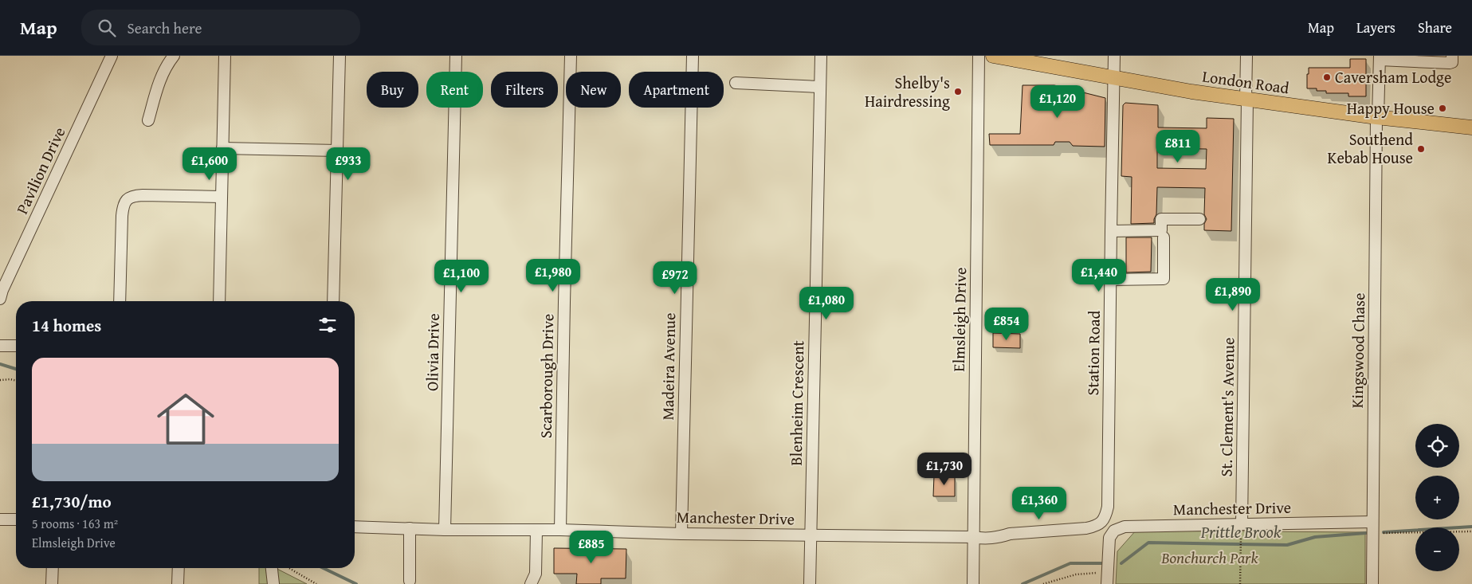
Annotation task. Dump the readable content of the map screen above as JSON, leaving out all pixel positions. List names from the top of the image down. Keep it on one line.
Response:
{"streets":{"main road":["London Road"],"street":["Pavilion Drive","Elmsleigh Drive","Kingswood Chase","Olivia Drive","Station Road","Madeira Avenue","Scarborough Drive","Blenheim Crescent","St. Clement's Avenue","Manchester Drive"]},"crossings":[["London Road","Kingswood Chase"],["London Road","Station Road"],["London Road","St. Clement's Avenue"],["Elmsleigh Drive","Manchester Drive"],["Kingswood Chase","Manchester Drive"],["Olivia Drive","Manchester Drive"],["Station Road","Manchester Drive"],["Madeira Avenue","Manchester Drive"],["Scarborough Drive","Manchester Drive"],["Blenheim Crescent","Manchester Drive"],["St. Clement's Avenue","Manchester Drive"]],"water":["Prittle Brook"],"parks":["Bonchurch Park"],"places":["Caversham Lodge","Shelby's Hairdressing","Happy House","Southend Kebab House"],"page":{"header":"Map","search":"Search here","nav":["Map","Layers","Share"],"chip":["Buy","Rent","Filters","New","Apartment"],"price":["£1,120","£811","£1,600","£933","£1,980","£1,440","£1,100","£972","£1,890","£1,080","£854","£1,730","£1,360","£885"],"heading":"14 homes","list":[{"name":"£1,730/mo","note":"5 rooms · 163 m² · Elmsleigh Drive"}],"map_buttons":["+","−"]}}
